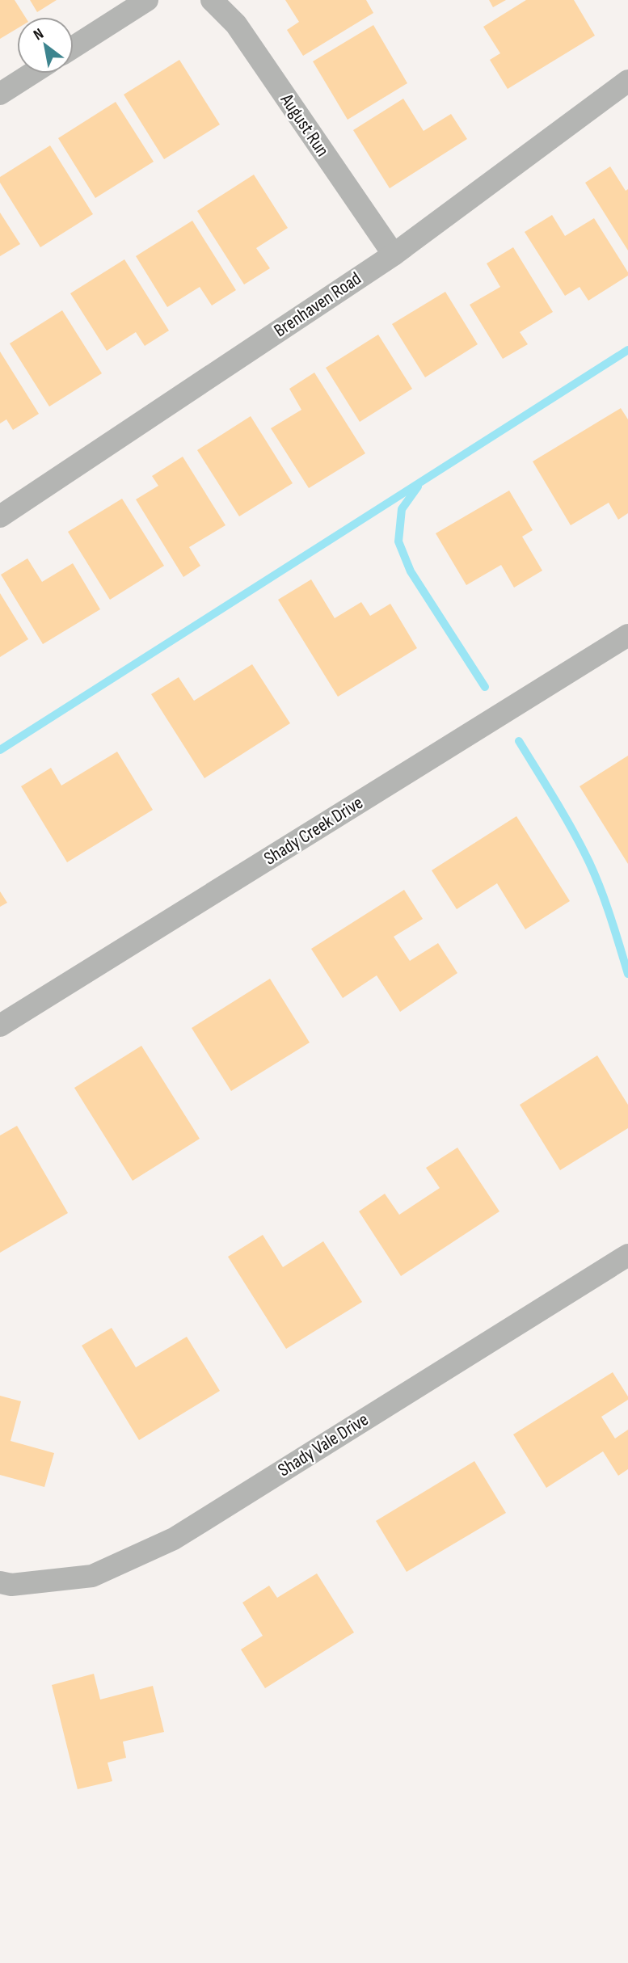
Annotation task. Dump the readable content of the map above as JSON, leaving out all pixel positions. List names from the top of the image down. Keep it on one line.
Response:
{"streets":{"street":["August Run","Brenhaven Road","Shady Creek Drive","Shady Vale Drive"]},"crossings":[["August Run","Brenhaven Road"]],"north":"top left"}
